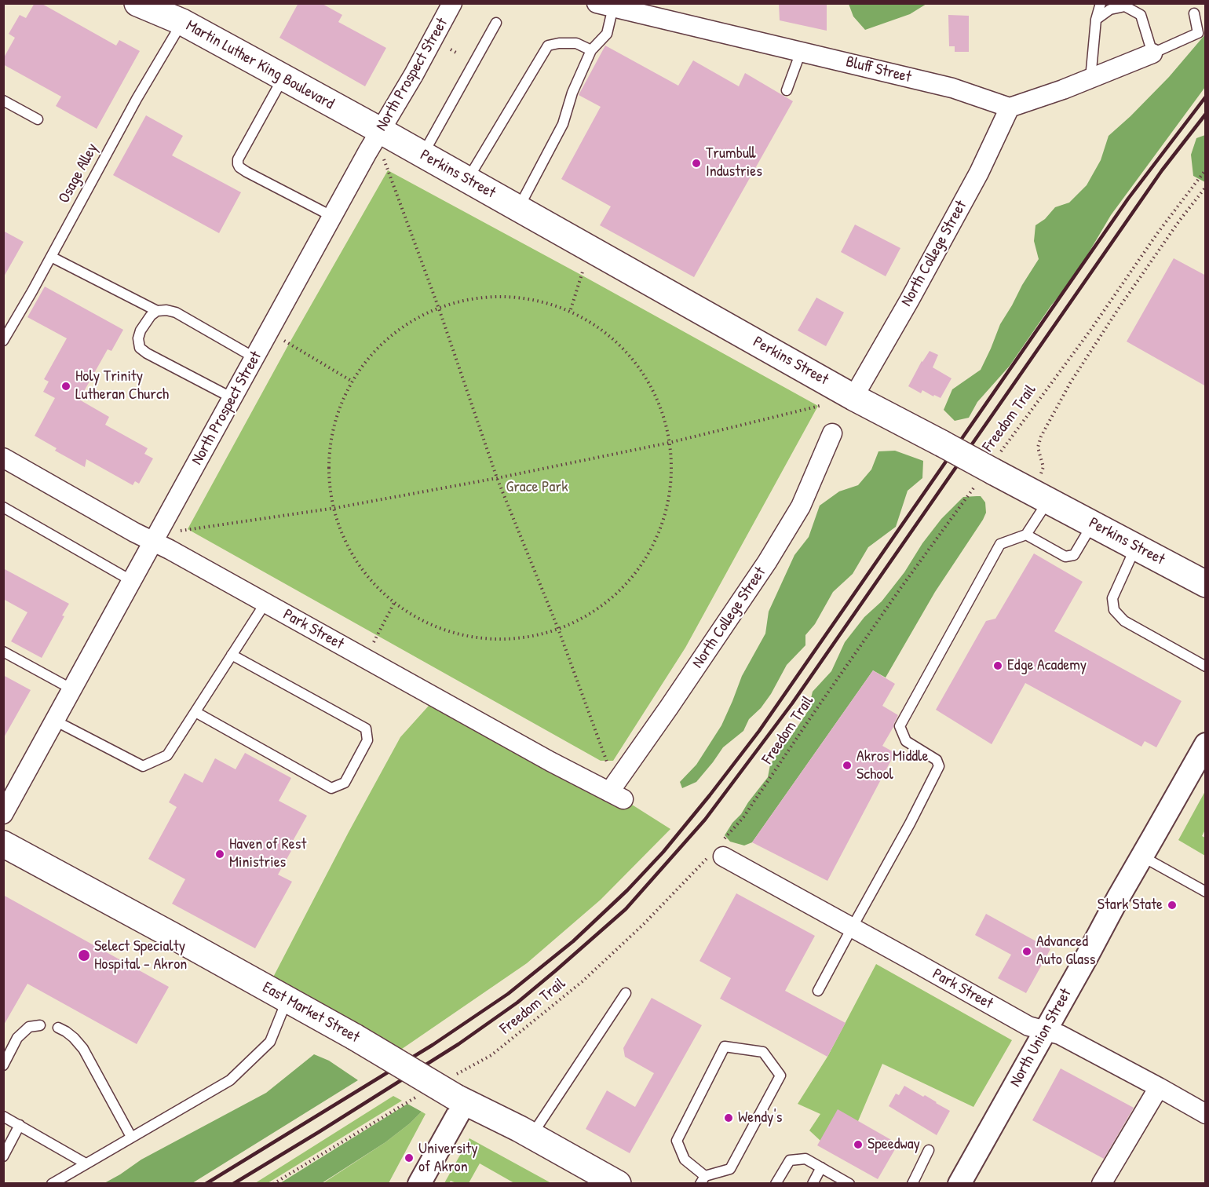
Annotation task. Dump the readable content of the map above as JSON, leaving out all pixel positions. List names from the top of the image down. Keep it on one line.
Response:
{"streets":{"main road":["Martin Luther King Boulevard","Perkins Street","East Market Street"],"street":["Bluff Street","North Prospect Street","North College Street","Park Street","North Union Street"],"lane":["Osage Alley"],"path":["Freedom Trail"]},"crossings":[["Martin Luther King Boulevard","North Prospect Street"],["Martin Luther King Boulevard","Osage Alley"],["Martin Luther King Boulevard","Perkins Street"],["Bluff Street","North College Street"],["North Prospect Street","Perkins Street"],["North Prospect Street","Park Street"],["Perkins Street","North College Street"],["Perkins Street","Freedom Trail"],["North College Street","Park Street"],["Freedom Trail","Park Street"],["Freedom Trail","East Market Street"],["Park Street","North Union Street"]],"parks":["Grace Park"],"places":["Trumbull Industries","Holy Trinity Lutheran Church","Edge Academy","Akros Middle School","Haven of Rest Ministries","Stark State","Advanced Auto Glass","Select Specialty Hospital - Akron","Wendy's","Speedway","University of Akron"]}
